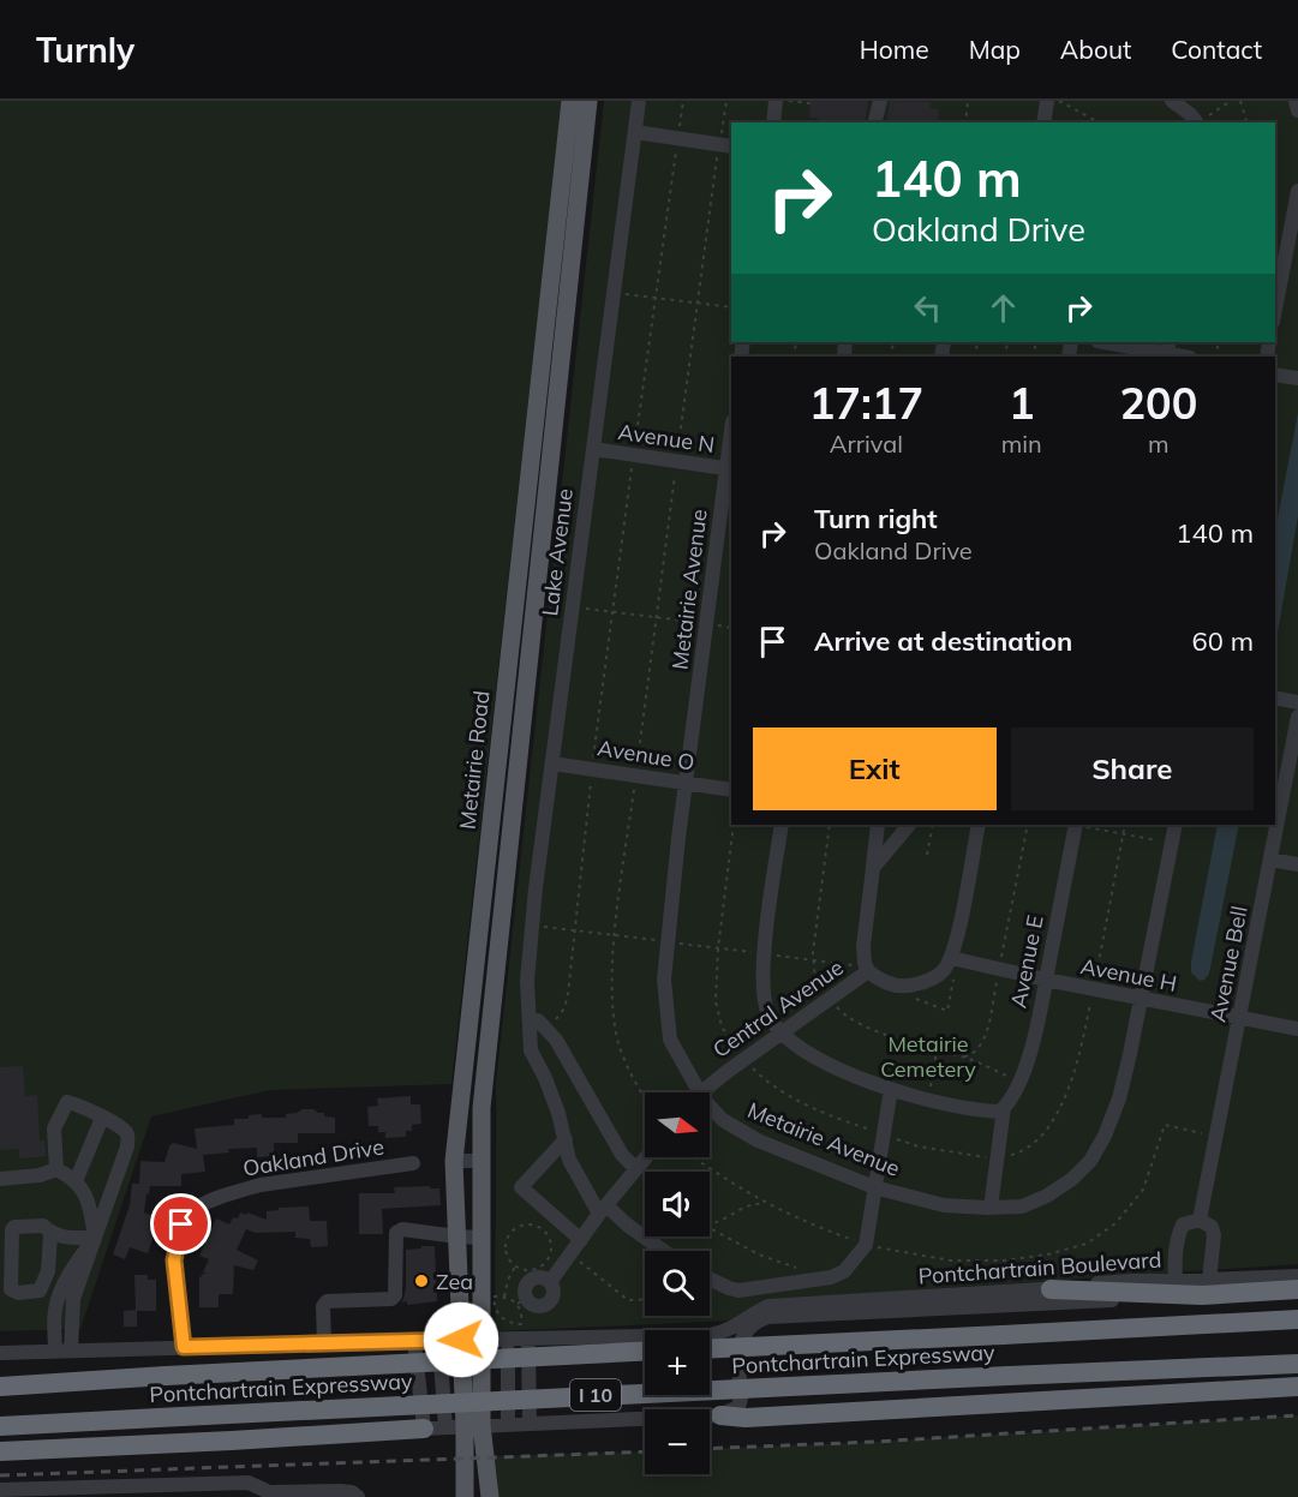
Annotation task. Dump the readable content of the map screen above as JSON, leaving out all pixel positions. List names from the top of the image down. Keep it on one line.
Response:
{"streets":{"highway":["Pontchartrain Expressway","I 10"],"main road":["Metairie Road"],"street":["Avenue N","Lake Avenue","Metairie Avenue","Avenue O","Avenue E","Avenue Bell","Avenue H","Central Avenue","Oakland Drive","Pontchartrain Boulevard"]},"crossings":[["Avenue N","Lake Avenue"],["Avenue N","Metairie Avenue"],["Lake Avenue","Avenue O"],["Metairie Avenue","Avenue O"],["Metairie Avenue","Avenue H"],["Metairie Road","Pontchartrain Boulevard"],["Avenue E","Avenue H"],["Avenue Bell","Avenue H"],["Oakland Drive","Pontchartrain Boulevard"]],"parks":["Metairie Cemetery"],"places":["Zea"],"north":"right","page":{"header":"Turnly","nav":["Home","Map","About","Contact"],"turn":["140 m","Oakland Drive"],"eta":["17:17","Arrival","1","min","200","m"],"list":[{"name":"Turn right","note":"Oakland Drive","value":"140 m"},{"name":"Arrive at destination","value":"60 m"}],"buttons":["Exit","Share"],"map_buttons":["+","−"]}}
